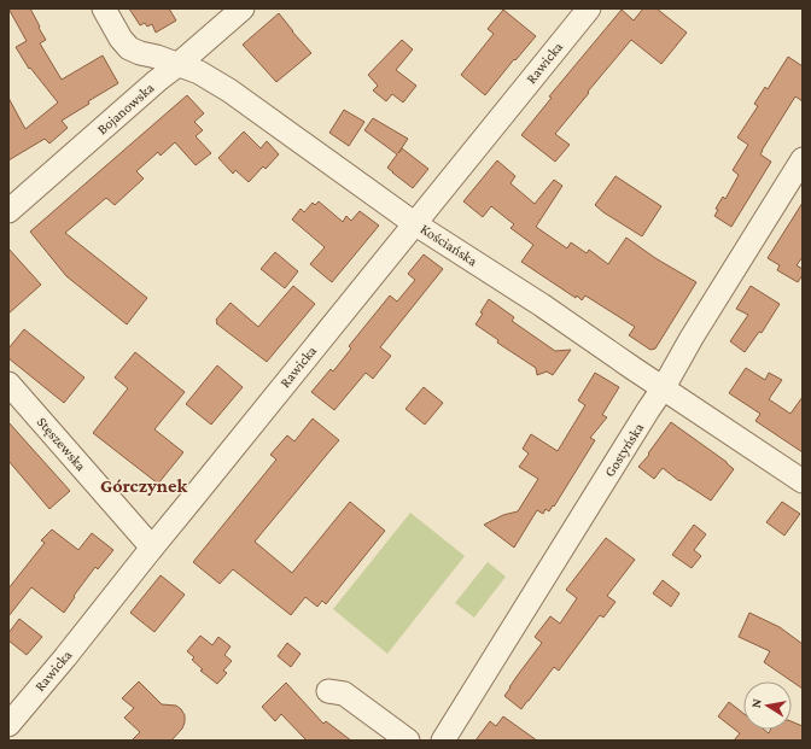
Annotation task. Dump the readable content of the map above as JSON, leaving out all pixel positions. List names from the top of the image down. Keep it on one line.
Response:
{"streets":{"street":["Rawicka","Bojanowska","Kościańska","Stęszewska","Gostyńska"]},"crossings":[["Rawicka","Kościańska"],["Rawicka","Stęszewska"],["Bojanowska","Kościańska"],["Kościańska","Gostyńska"]],"districts":["Górczynek"],"north":"left"}
